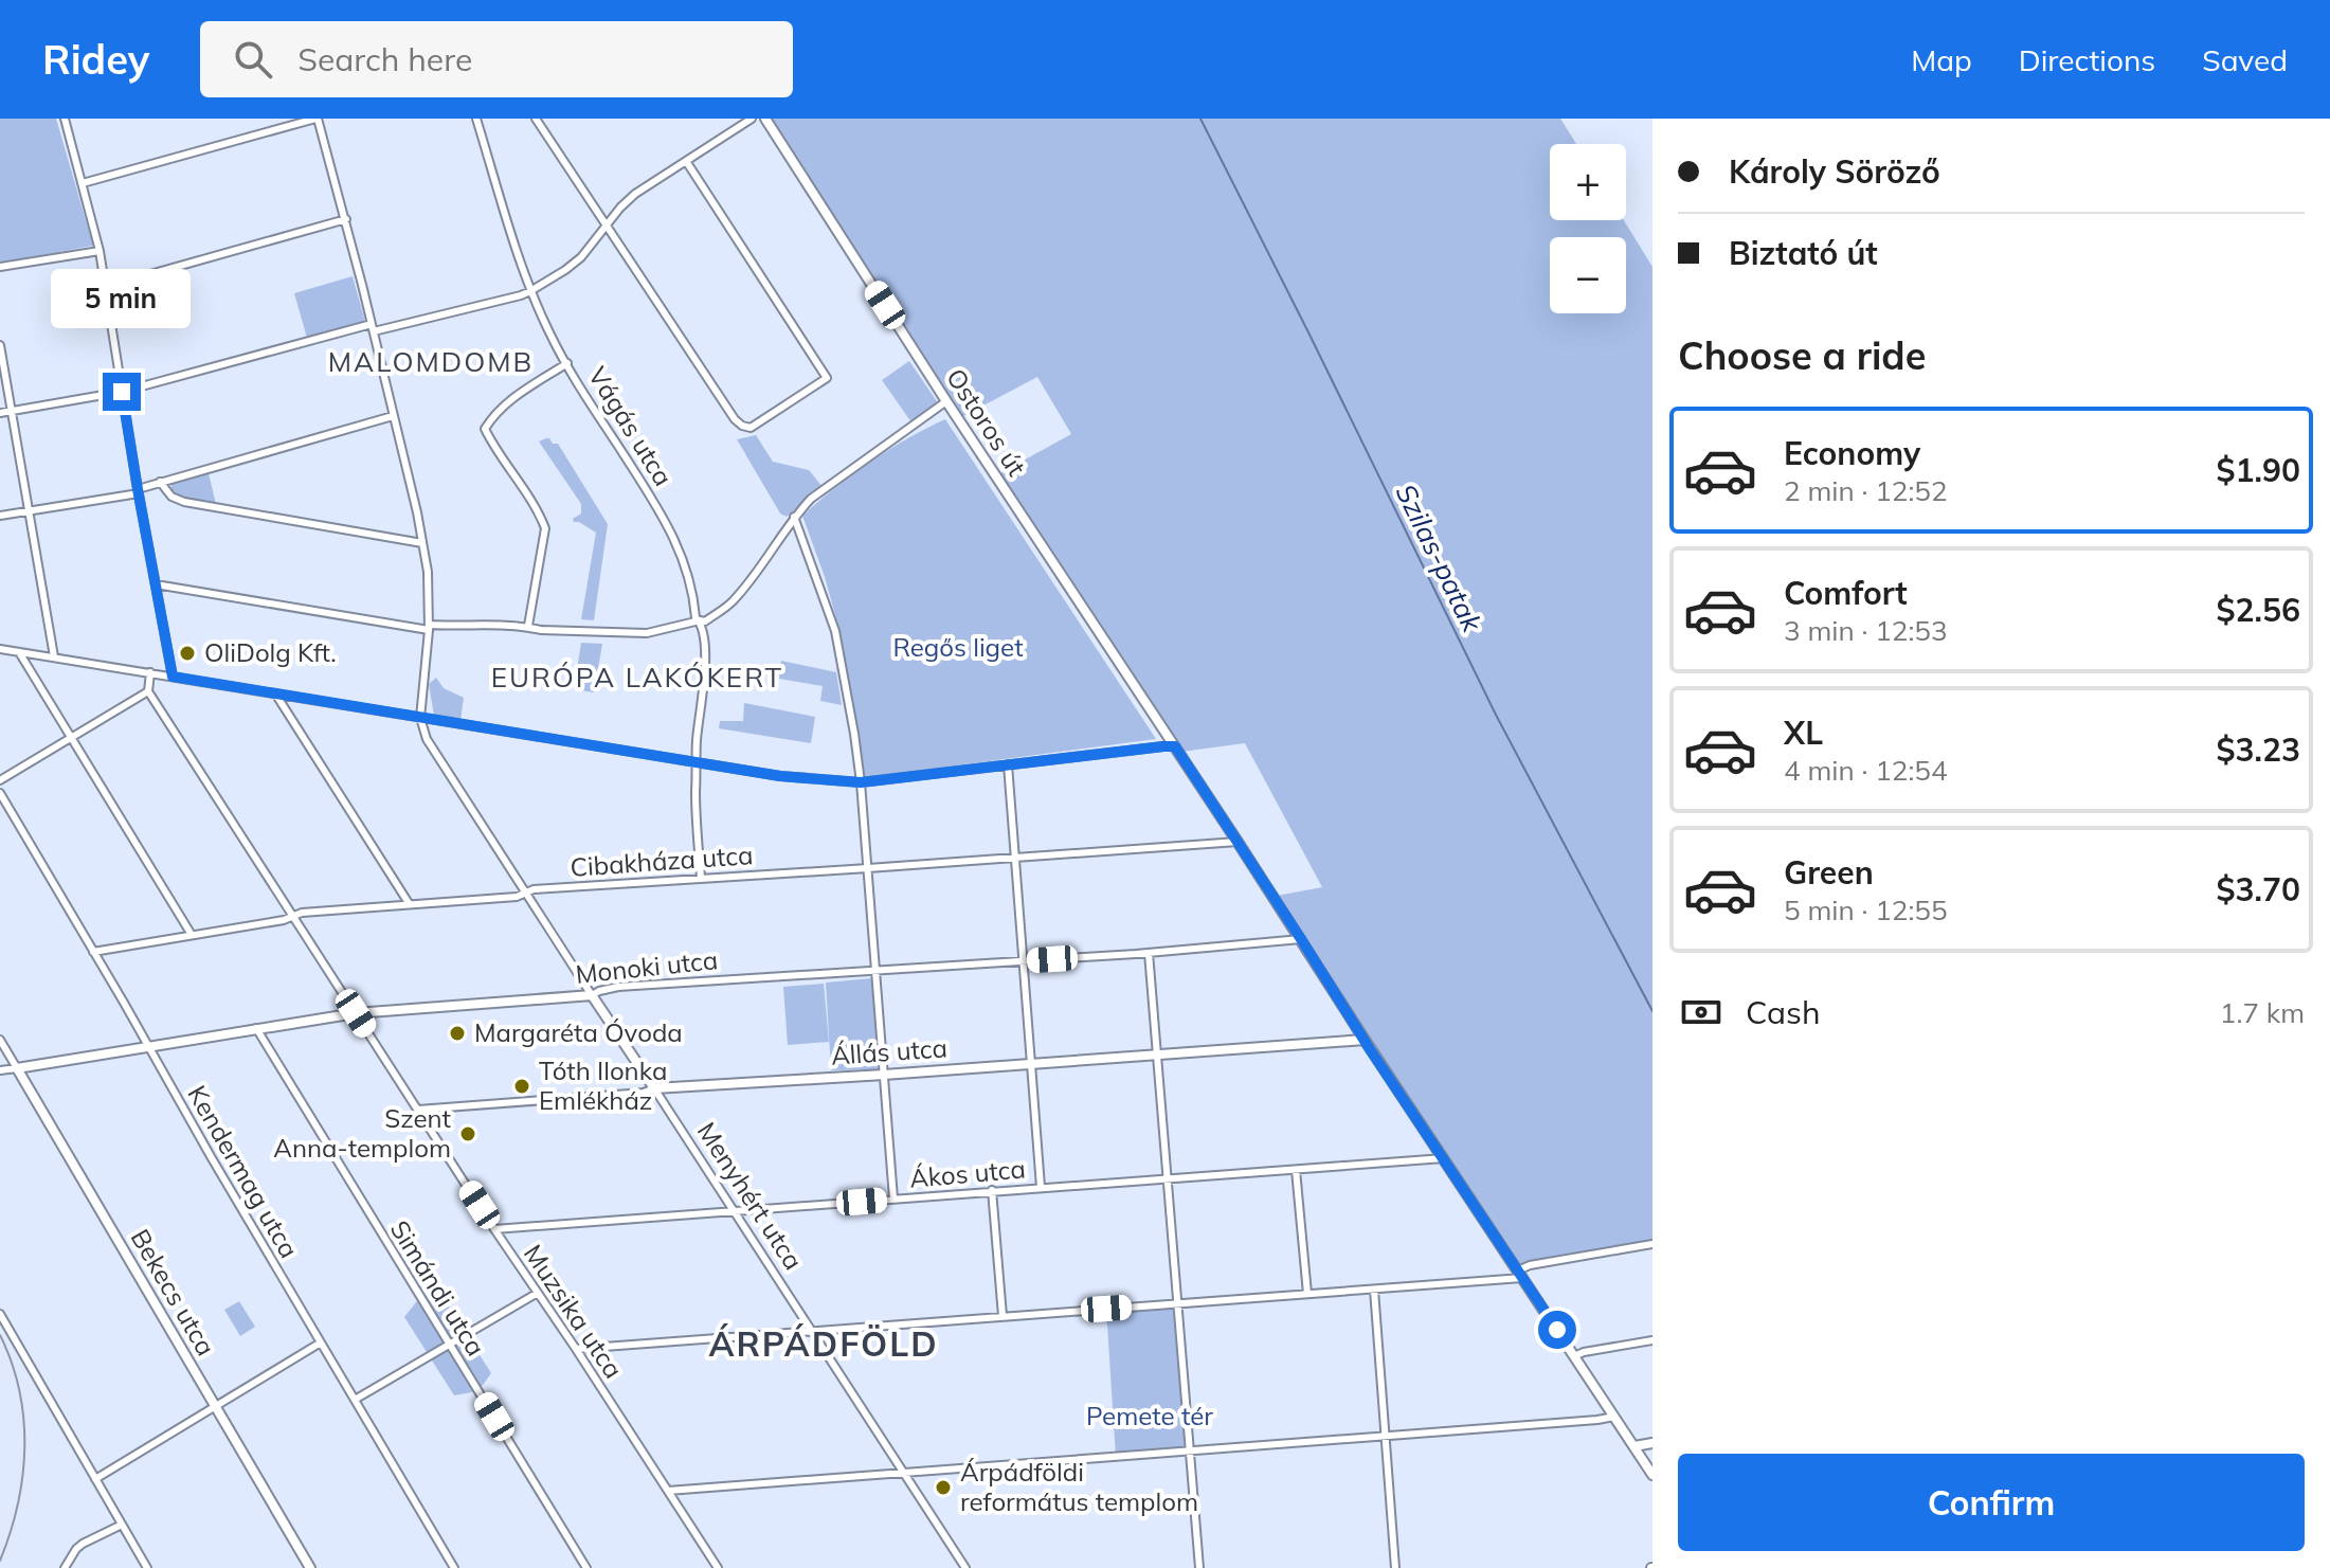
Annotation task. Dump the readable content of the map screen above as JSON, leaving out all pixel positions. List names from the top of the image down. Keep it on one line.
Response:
{"streets":{"street":["Ostoros út","Vágás utca","Cibakháza utca","Monoki utca","Állás utca","Kendermag utca","Ákos utca","Menyhért utca","Simándi utca","Bekecs utca","Muzsika utca"]},"crossings":[["Ostoros út","Cibakháza utca"],["Ostoros út","Monoki utca"],["Ostoros út","Állás utca"],["Ostoros út","Ákos utca"],["Vágás utca","Cibakháza utca"],["Cibakháza utca","Kendermag utca"],["Cibakháza utca","Menyhért utca"],["Cibakháza utca","Muzsika utca"],["Monoki utca","Kendermag utca"],["Monoki utca","Menyhért utca"],["Monoki utca","Simándi utca"],["Monoki utca","Bekecs utca"],["Monoki utca","Muzsika utca"],["Állás utca","Menyhért utca"],["Állás utca","Muzsika utca"],["Ákos utca","Menyhért utca"],["Ákos utca","Muzsika utca"]],"districts":["MALOMDOMB","EURÓPA LAKÓKERT","ÁRPÁDFÖLD"],"water":["Szilas-patak"],"parks":["Regős liget","Pemete tér"],"places":["OliDolg Kft.","Margaréta Óvoda","Tóth Ilonka Emlékház","Szent Anna-templom","Árpádföldi református templom"],"page":{"header":"Ridey","search":"Search here","nav":["Map","Directions","Saved"],"banner":["Károly Söröző","Biztató út"],"map_buttons":["+","−"],"bubble":"5 min","heading":"Choose a ride","list":[{"name":"Economy","note":"2 min · 12:52","value":"$1.90"},{"name":"Comfort","note":"3 min · 12:53","value":"$2.56"},{"name":"XL","note":"4 min · 12:54","value":"$3.23"},{"name":"Green","note":"5 min · 12:55","value":"$3.70"}],"pay":["Cash","1.7 km"],"buttons":"Confirm"}}
